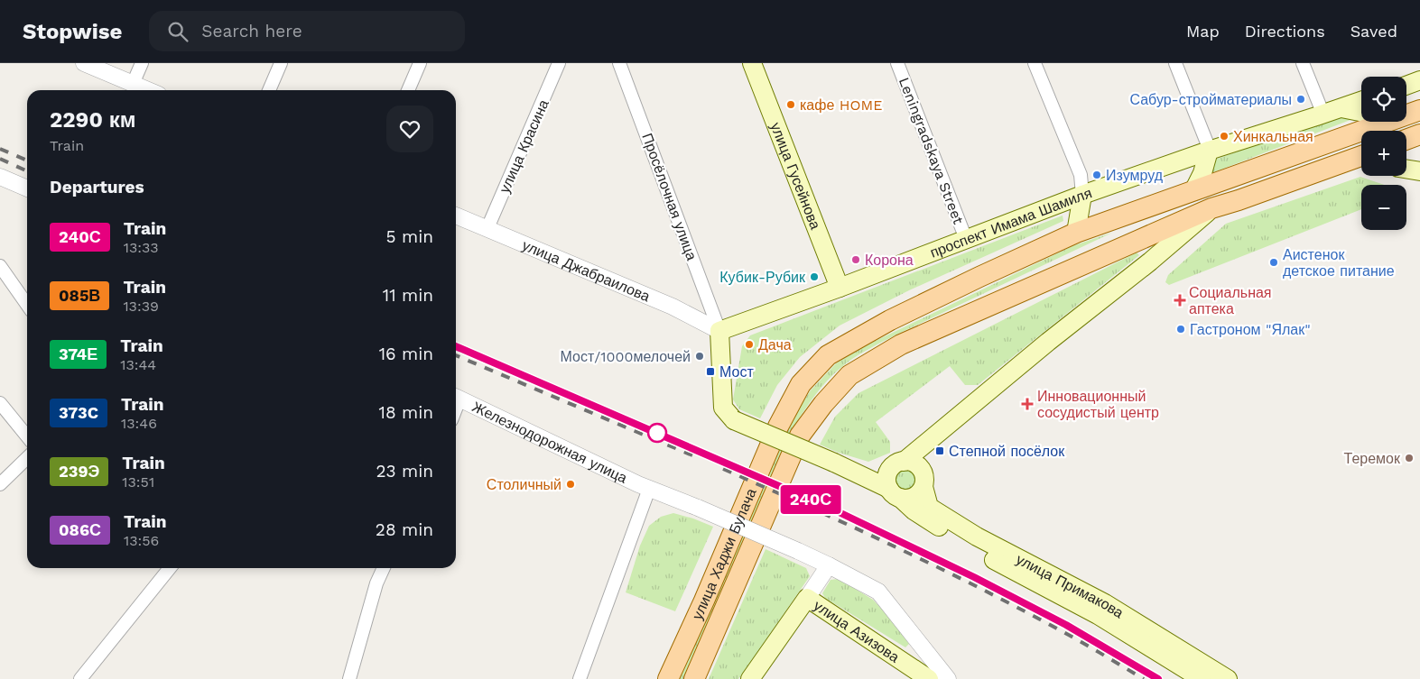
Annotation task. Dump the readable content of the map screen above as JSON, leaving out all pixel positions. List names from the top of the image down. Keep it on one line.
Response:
{"streets":{"main road":["улица Гусейнова","проспект Имама Шамиля","улица Хаджи Булача","улица Примакова","улица Азизова"],"street":["улица Красина","Leningradskaya Street","Просёлочная улица","улица Джабраилова","Железнодорожная улица"]},"crossings":[["улица Красина","улица Джабраилова"],["Leningradskaya Street","проспект Имама Шамиля"],["улица Гусейнова","проспект Имама Шамиля"],["Просёлочная улица","проспект Имама Шамиля"],["Просёлочная улица","улица Джабраилова"],["проспект Имама Шамиля","улица Джабраилова"],["Железнодорожная улица","улица Азизова"]],"places":{"other":["Сабур-стройматериалы","кафе HOME","Хинкальная","Изумруд","Корона","Аистенок детское питание","Кубик-Рубик","Гастроном \"Ялак\"","Дача","Мост/1000мелочей","Теремок","Столичный"],"health":["Социальная аптека","Инновационный сосудистый центр"],"transit":["Мост","Степной посёлок"]},"page":{"header":"Stopwise","search":"Search here","nav":["Map","Directions","Saved"],"on_map":"240С","map_buttons":["+","−"],"heading":[["2290 км","Train"],"Departures"],"list":[{"mark":"240С","name":"Train","note":"13:33","value":"5 min"},{"mark":"085В","name":"Train","note":"13:39","value":"11 min"},{"mark":"374Е","name":"Train","note":"13:44","value":"16 min"},{"mark":"373C","name":"Train","note":"13:46","value":"18 min"},{"mark":"239Э","name":"Train","note":"13:51","value":"23 min"},{"mark":"086С","name":"Train","note":"13:56","value":"28 min"}]}}
